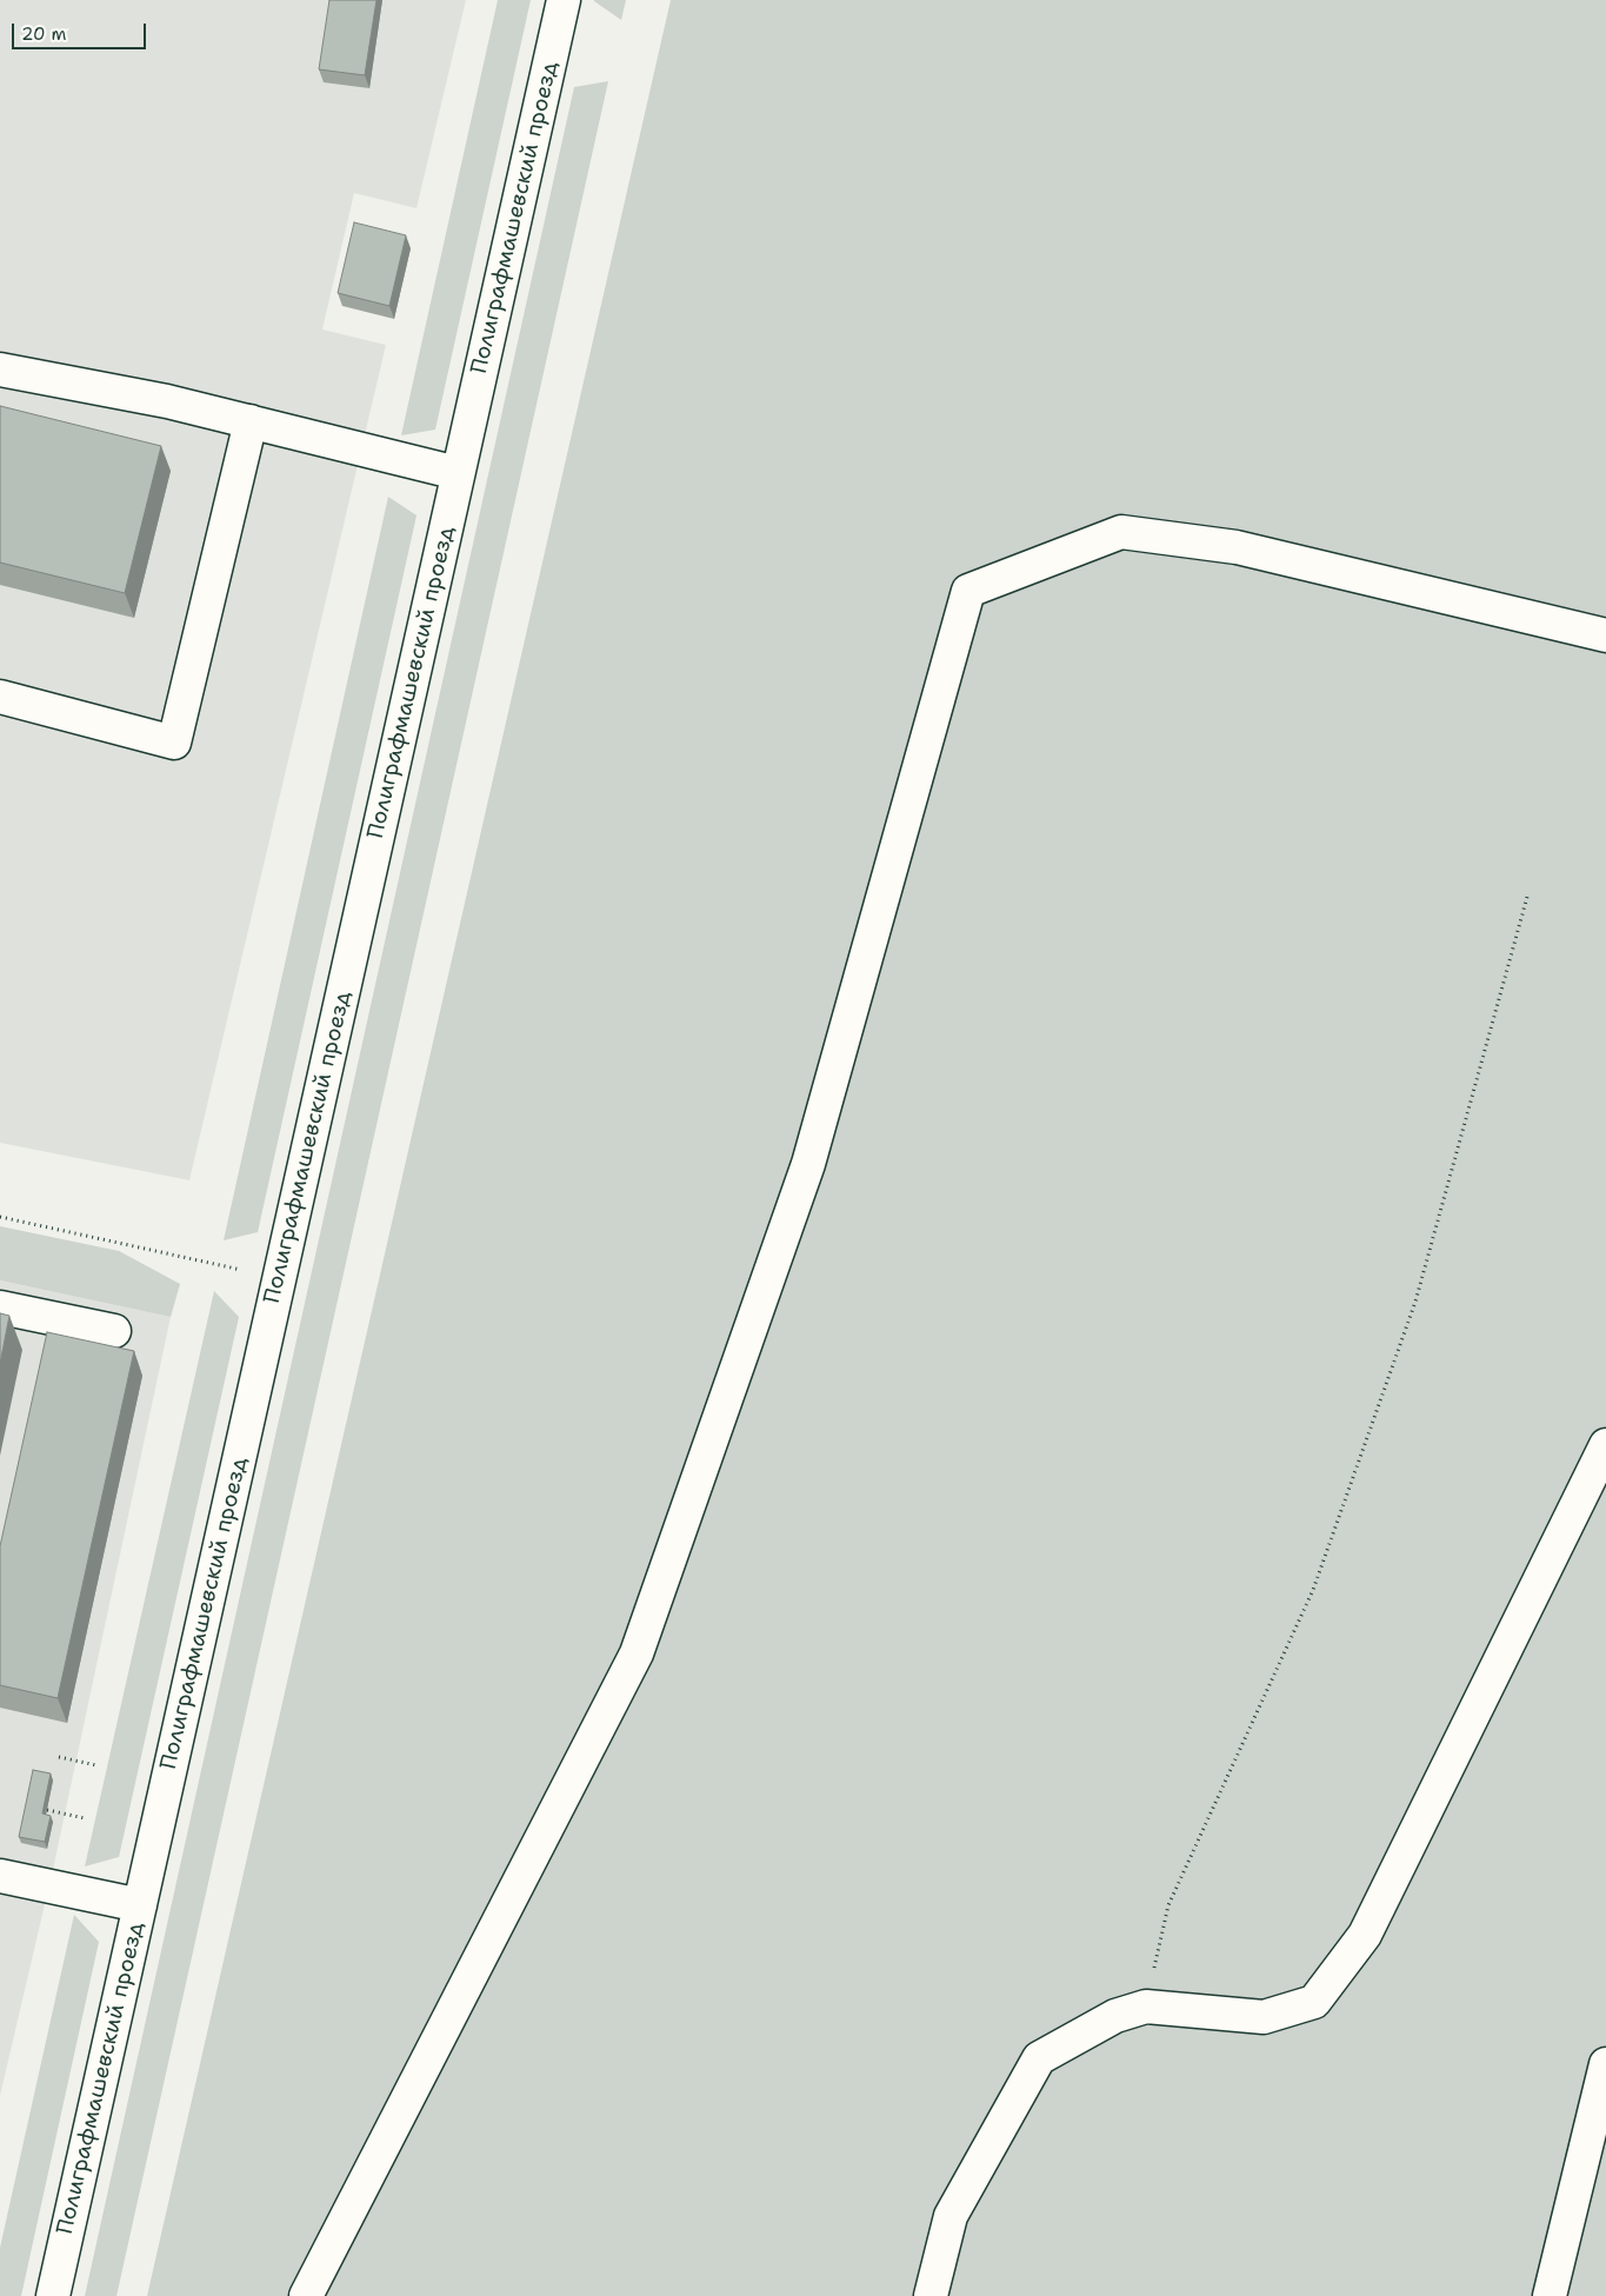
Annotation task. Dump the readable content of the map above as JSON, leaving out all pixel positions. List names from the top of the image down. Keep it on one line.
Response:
{"streets":{"street":["Полиграфмашевский проезд"]},"scale_bar":"20 m"}
